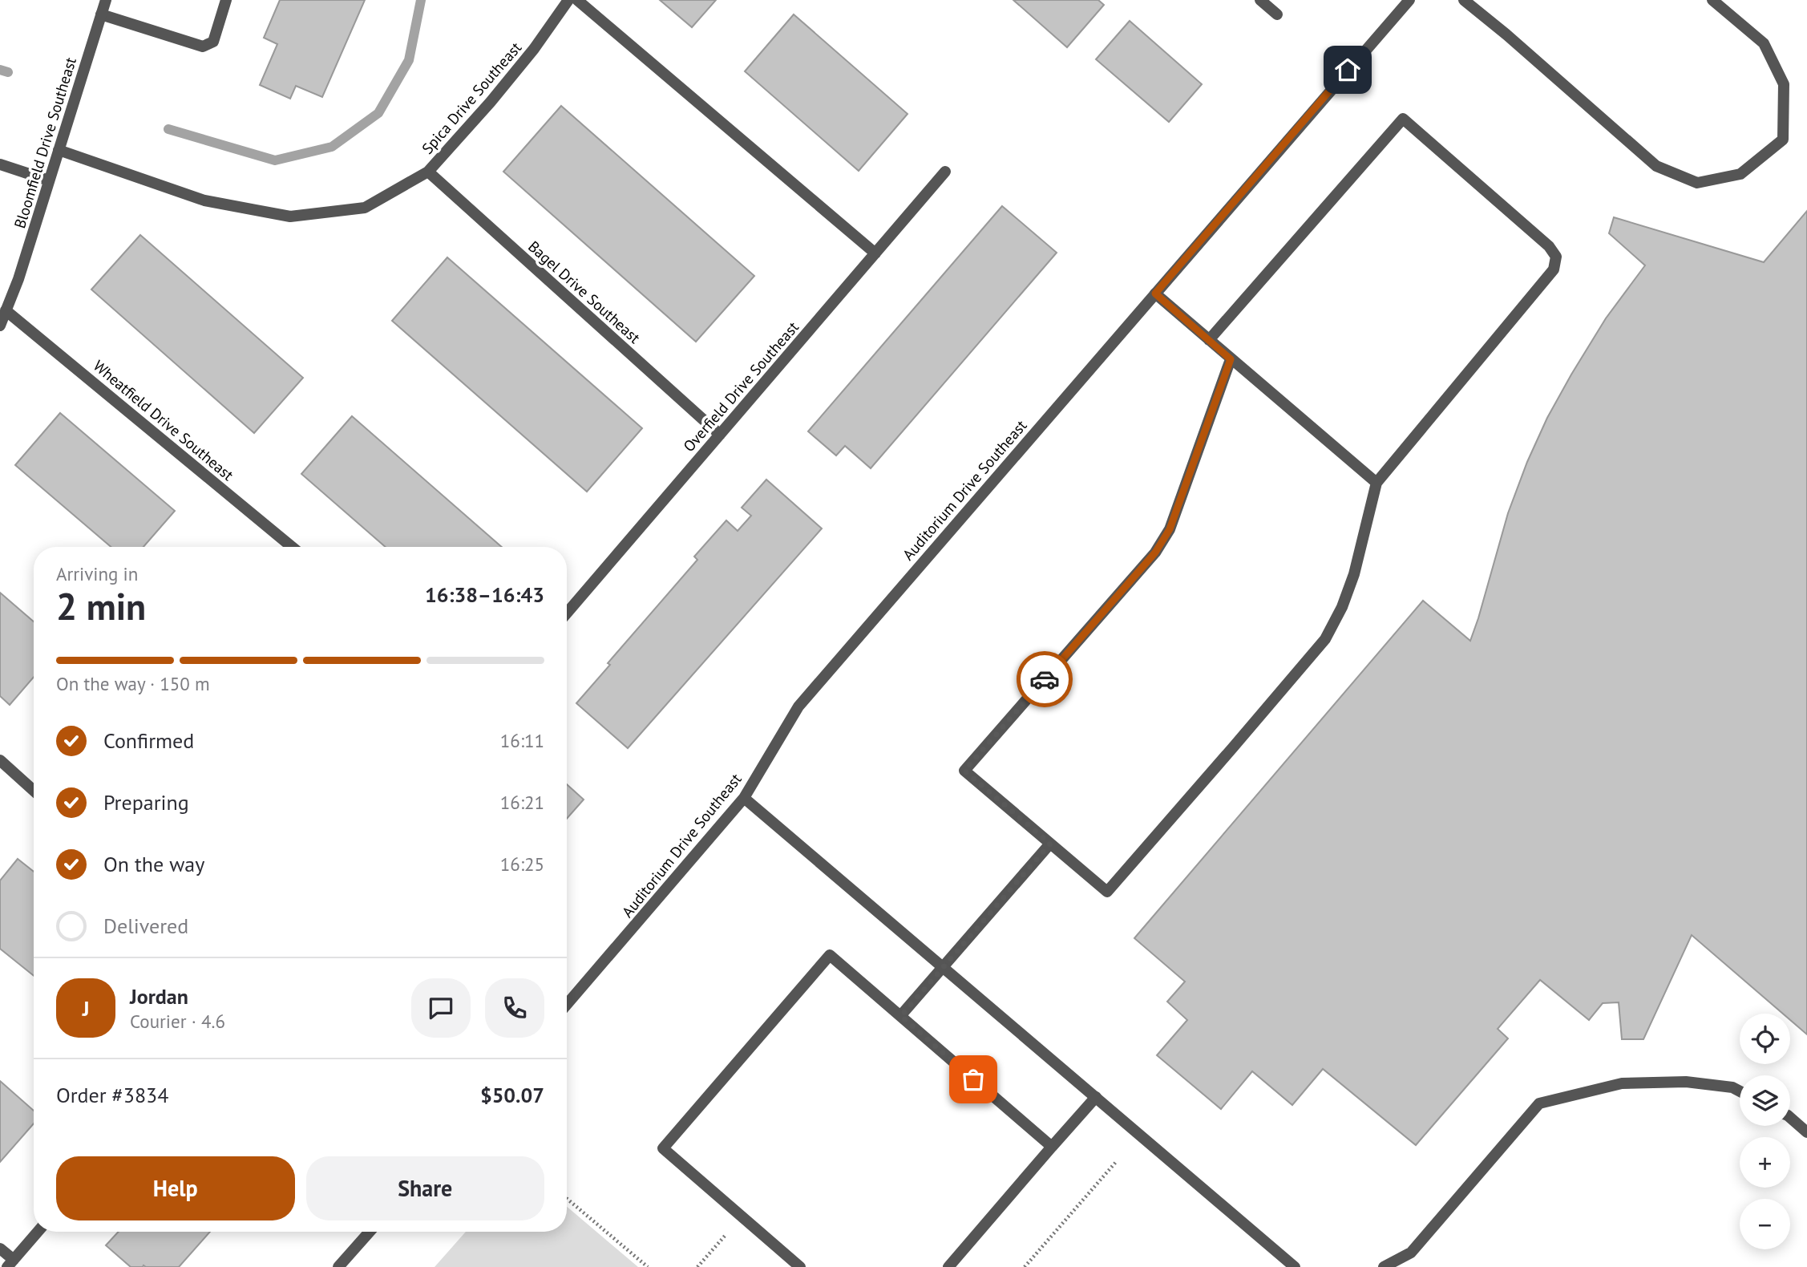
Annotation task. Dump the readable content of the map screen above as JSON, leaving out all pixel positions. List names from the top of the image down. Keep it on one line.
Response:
{"streets":{"street":["Spica Drive Southeast","Bloomfield Drive Southeast","Bagel Drive Southeast","Overfield Drive Southeast","Wheatfield Drive Southeast","Auditorium Drive Southeast"]},"crossings":[["Spica Drive Southeast","Bloomfield Drive Southeast"],["Spica Drive Southeast","Bagel Drive Southeast"],["Bloomfield Drive Southeast","Wheatfield Drive Southeast"],["Bagel Drive Southeast","Overfield Drive Southeast"]],"page":{"heading":["2 min","Arriving in","16:38–16:43"],"panel":["Jordan","Courier · 4.6","Order #3834","$50.07"],"bar":"On the way · 150 m","list":[["Confirmed","16:11"],["Preparing","16:21"],["On the way","16:25"],"Delivered"],"round":"J","map_buttons":["+","−"],"buttons":["Help","Share"]}}
